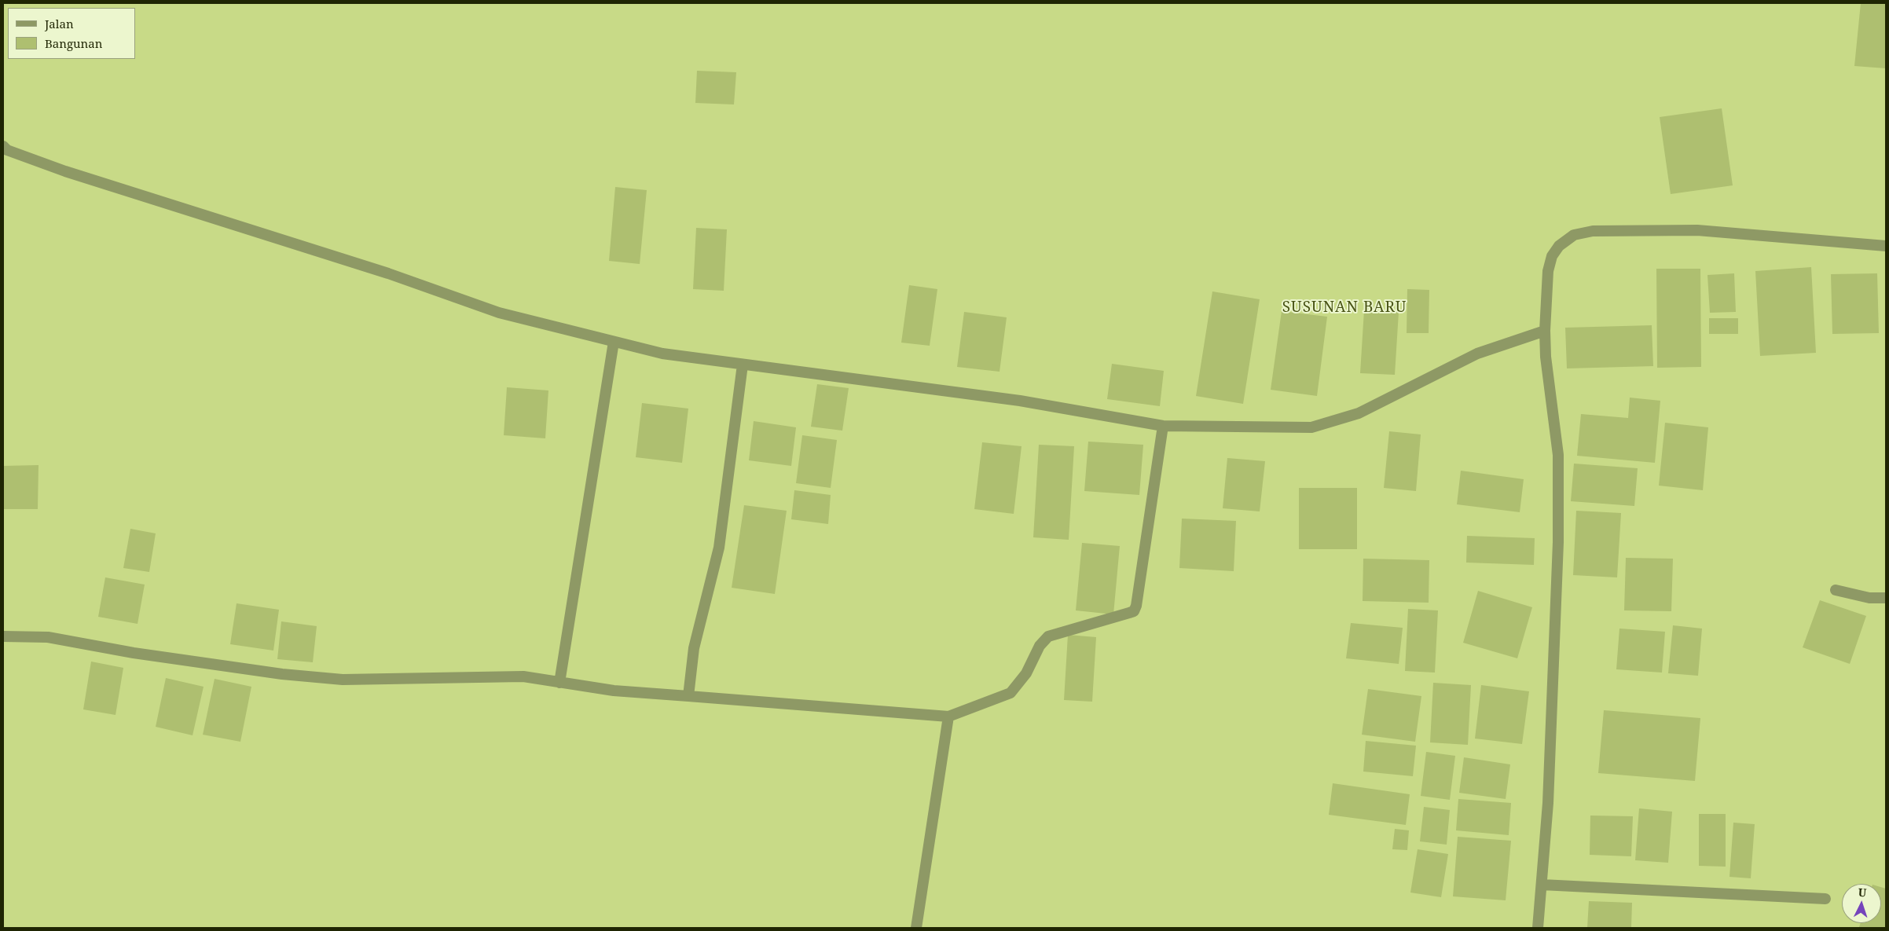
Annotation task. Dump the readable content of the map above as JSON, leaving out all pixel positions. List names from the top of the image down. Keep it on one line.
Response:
{"districts":["SUSUNAN BARU"],"legend":["Jalan","Bangunan"],"north":"top"}
